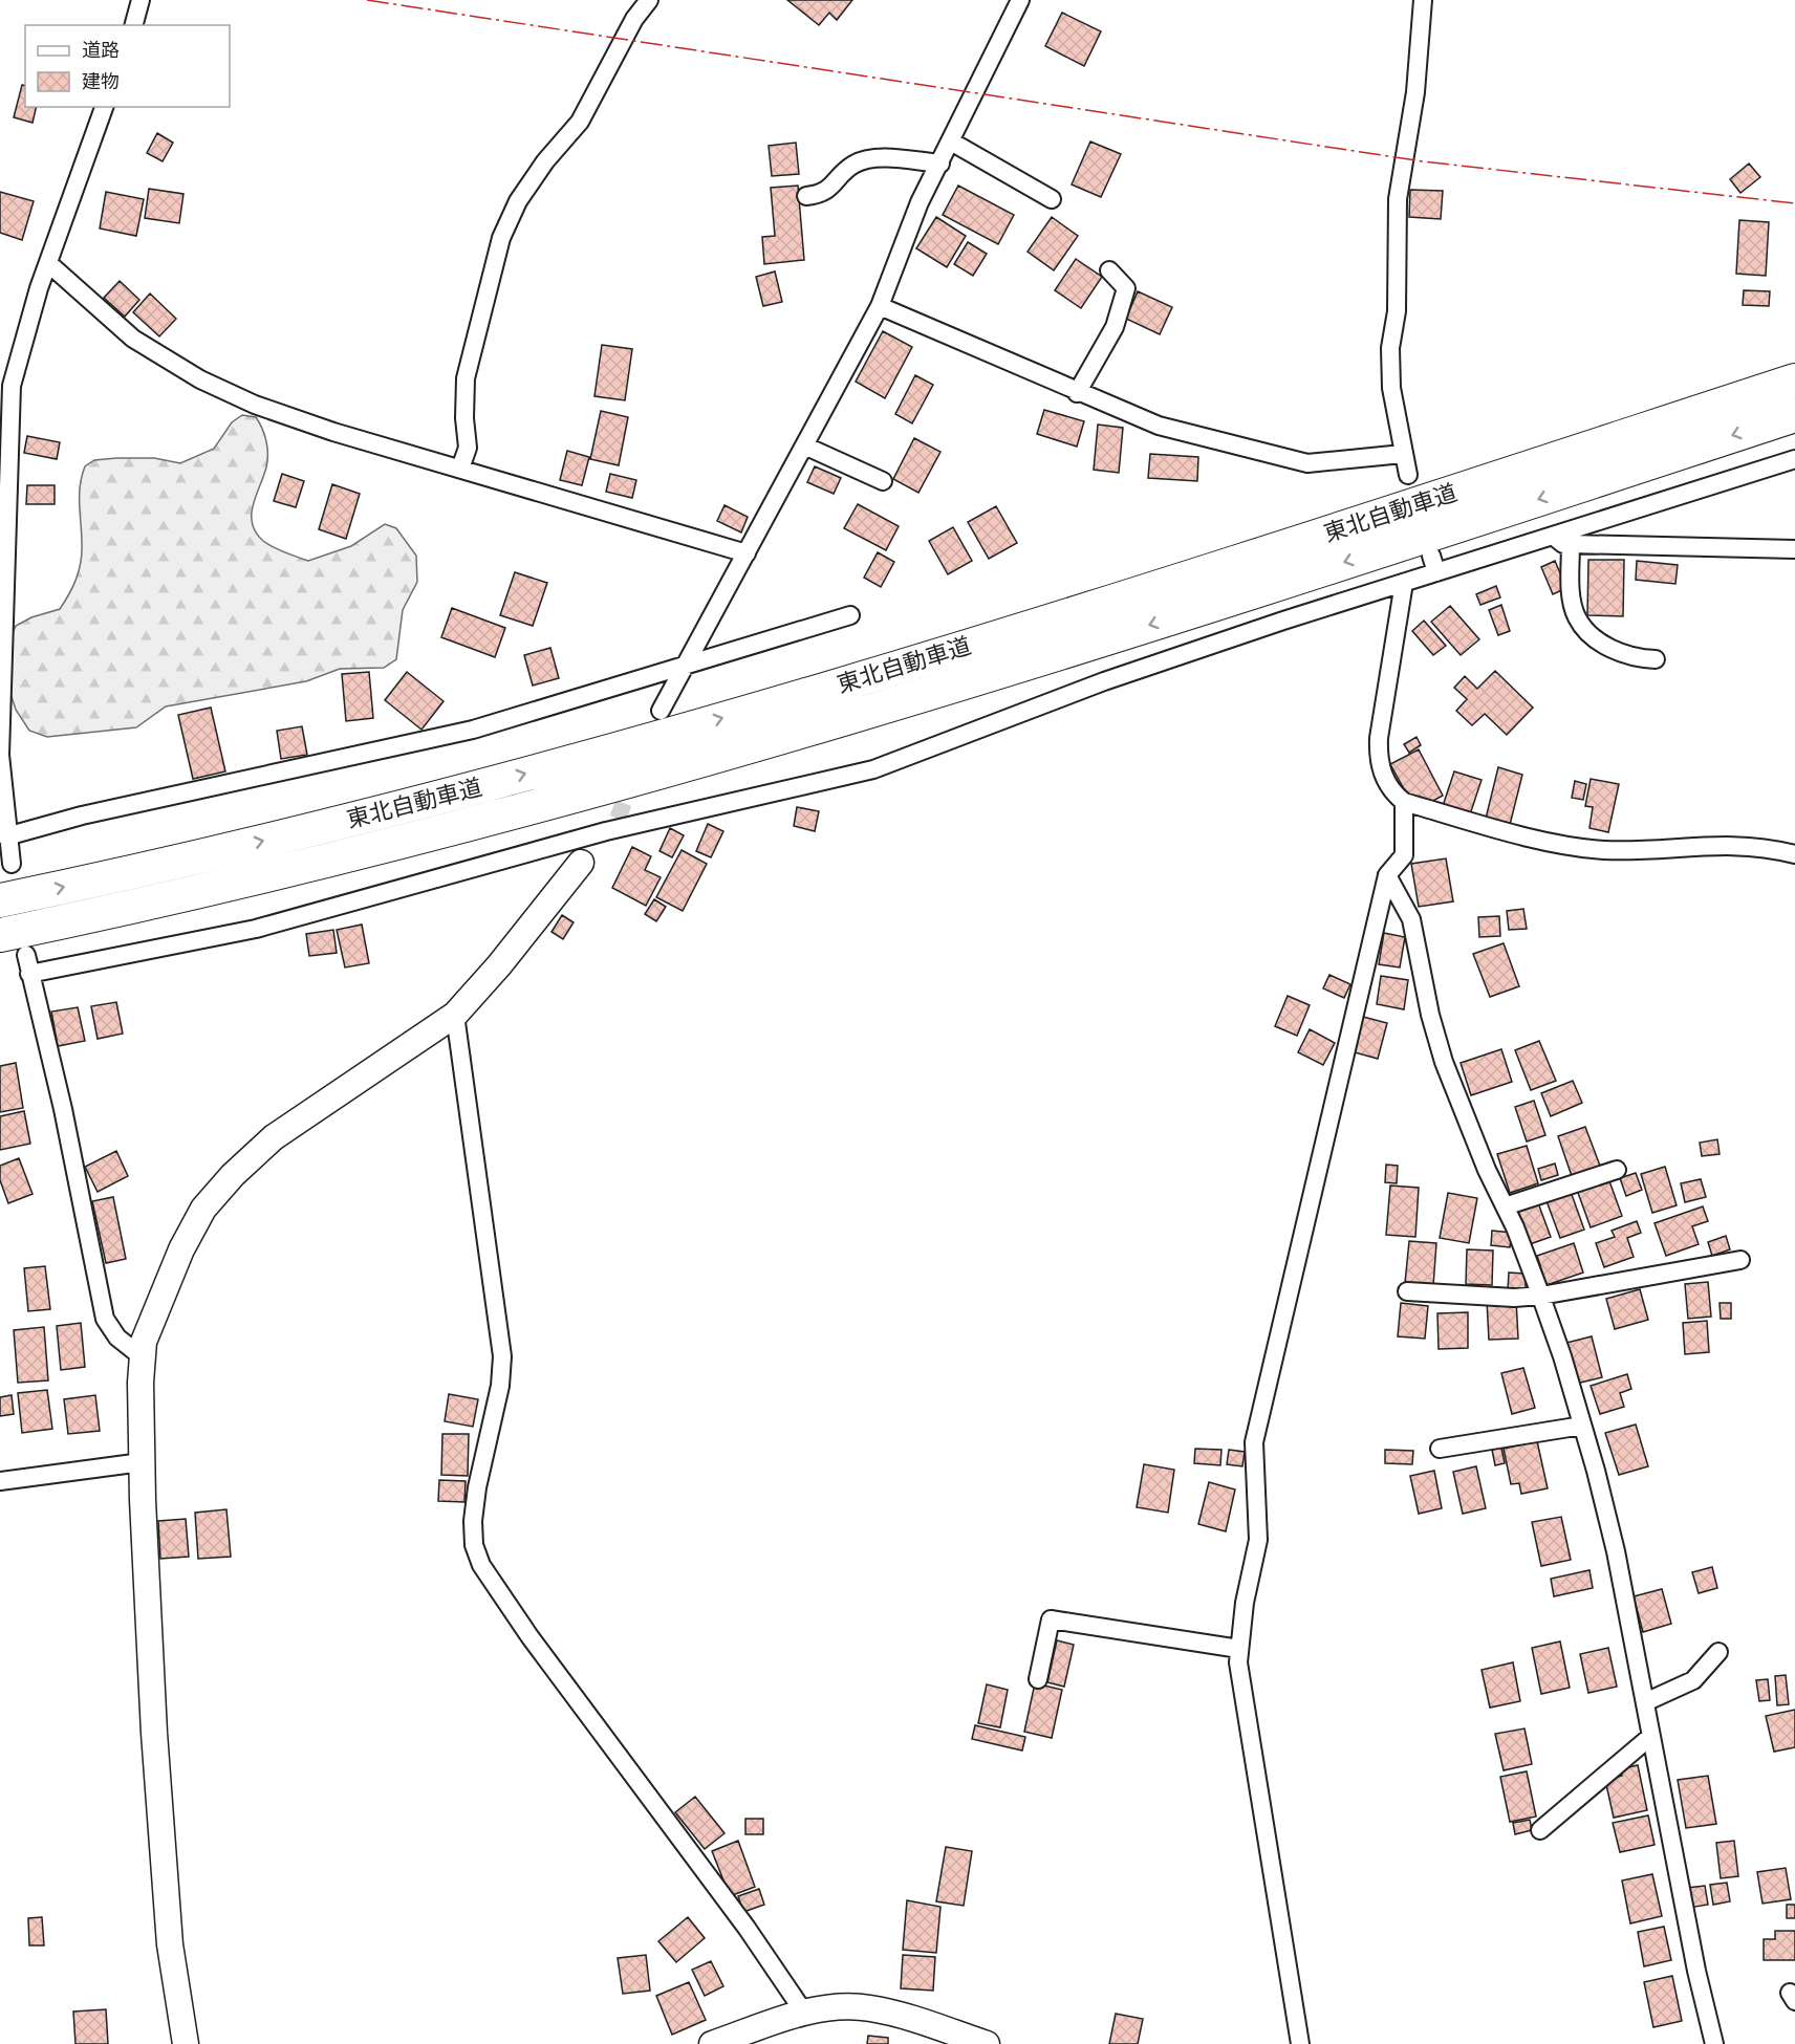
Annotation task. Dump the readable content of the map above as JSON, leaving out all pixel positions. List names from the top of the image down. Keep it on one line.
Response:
{"streets":{"highway":["東北自動車道"]},"legend":["道路","建物"]}
